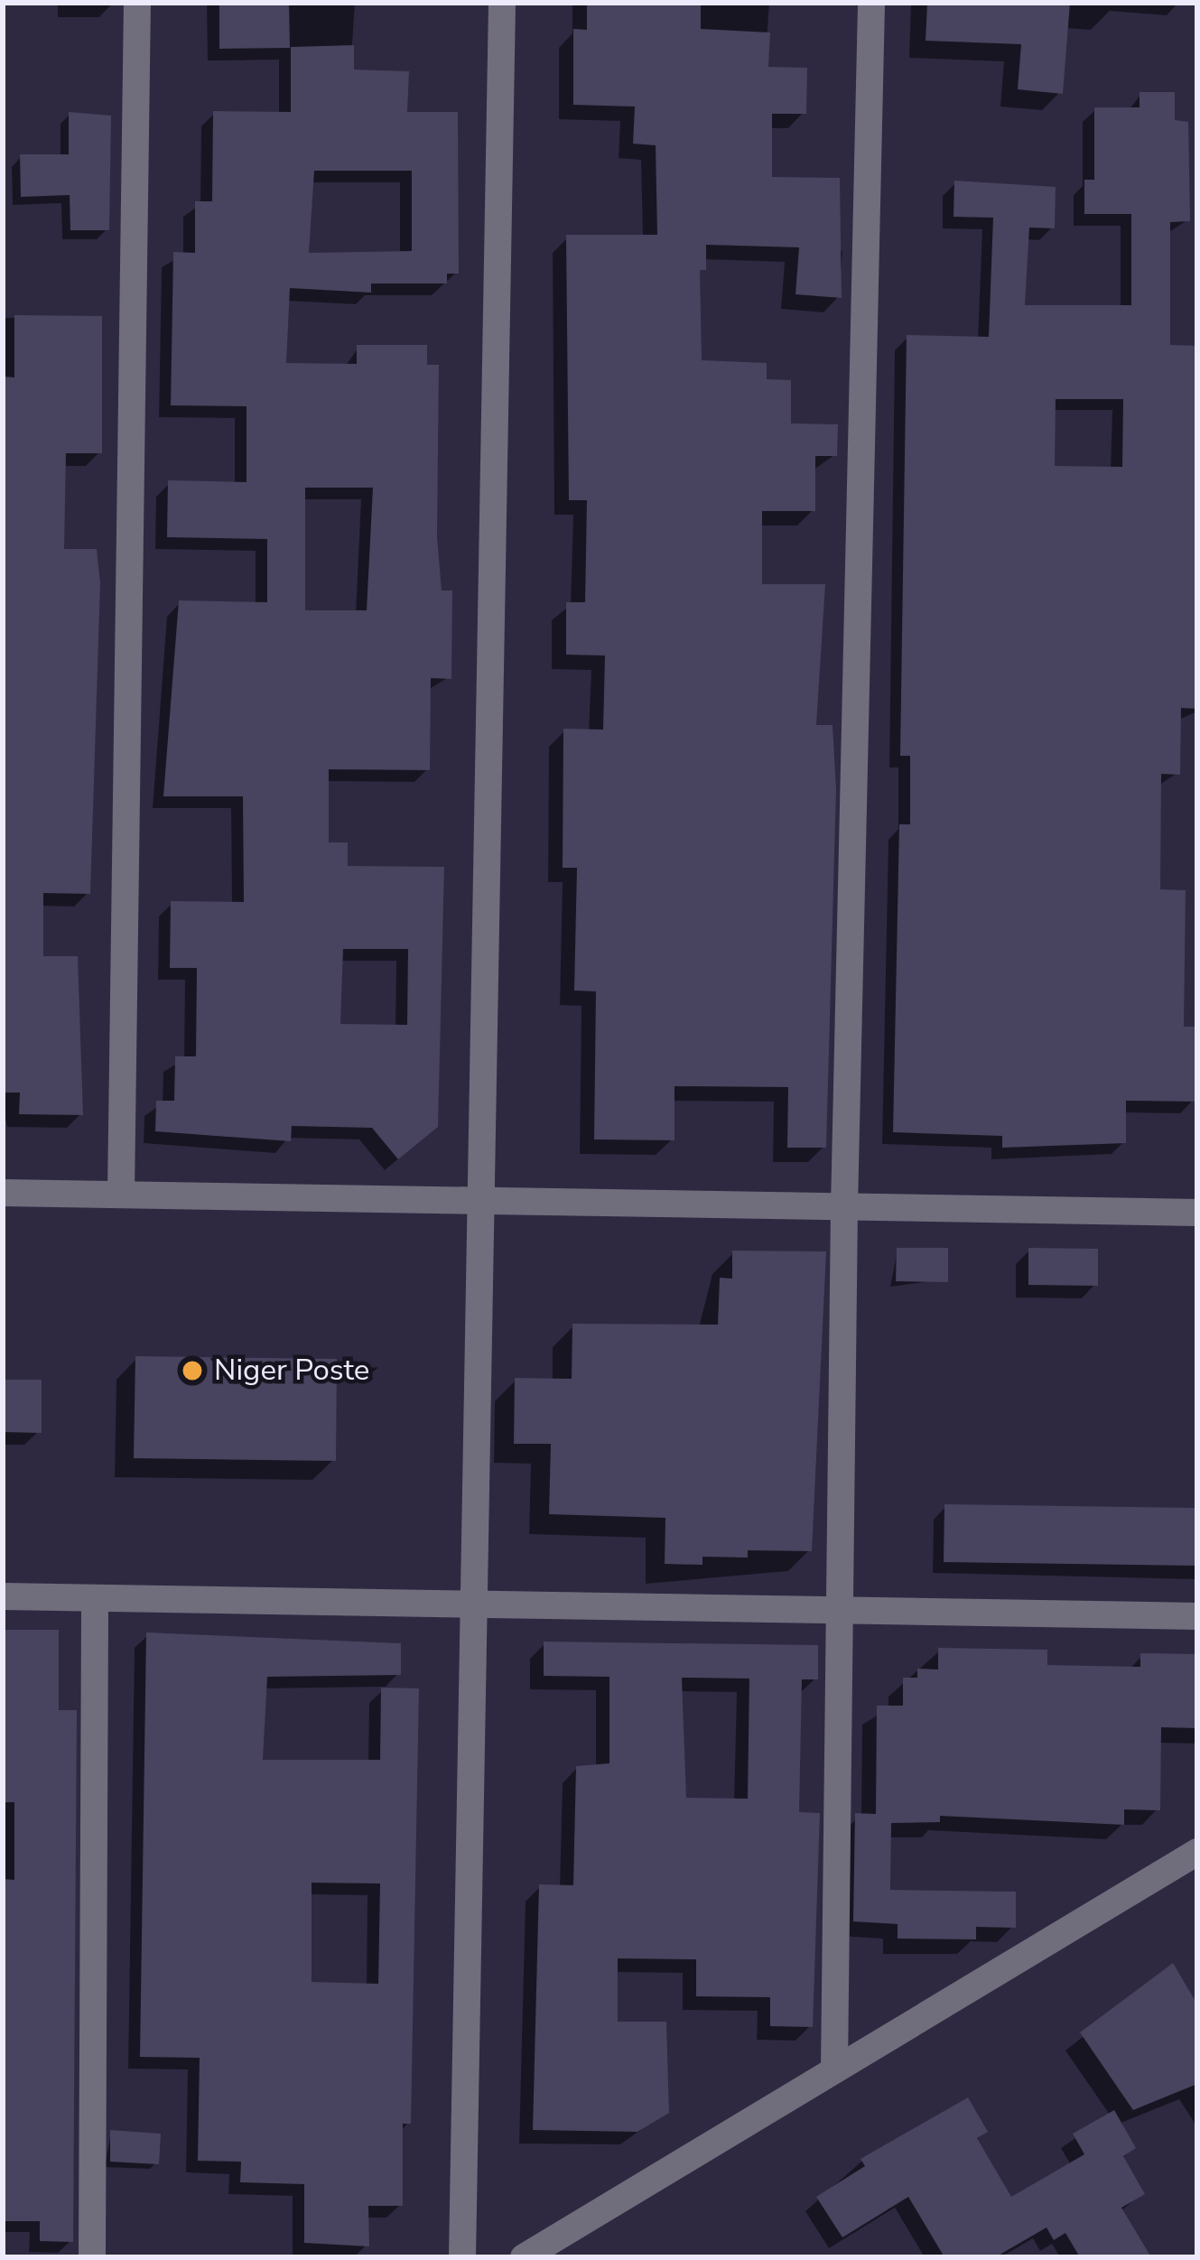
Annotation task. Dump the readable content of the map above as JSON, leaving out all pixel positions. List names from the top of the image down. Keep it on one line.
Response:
{"places":["Niger Poste"]}
